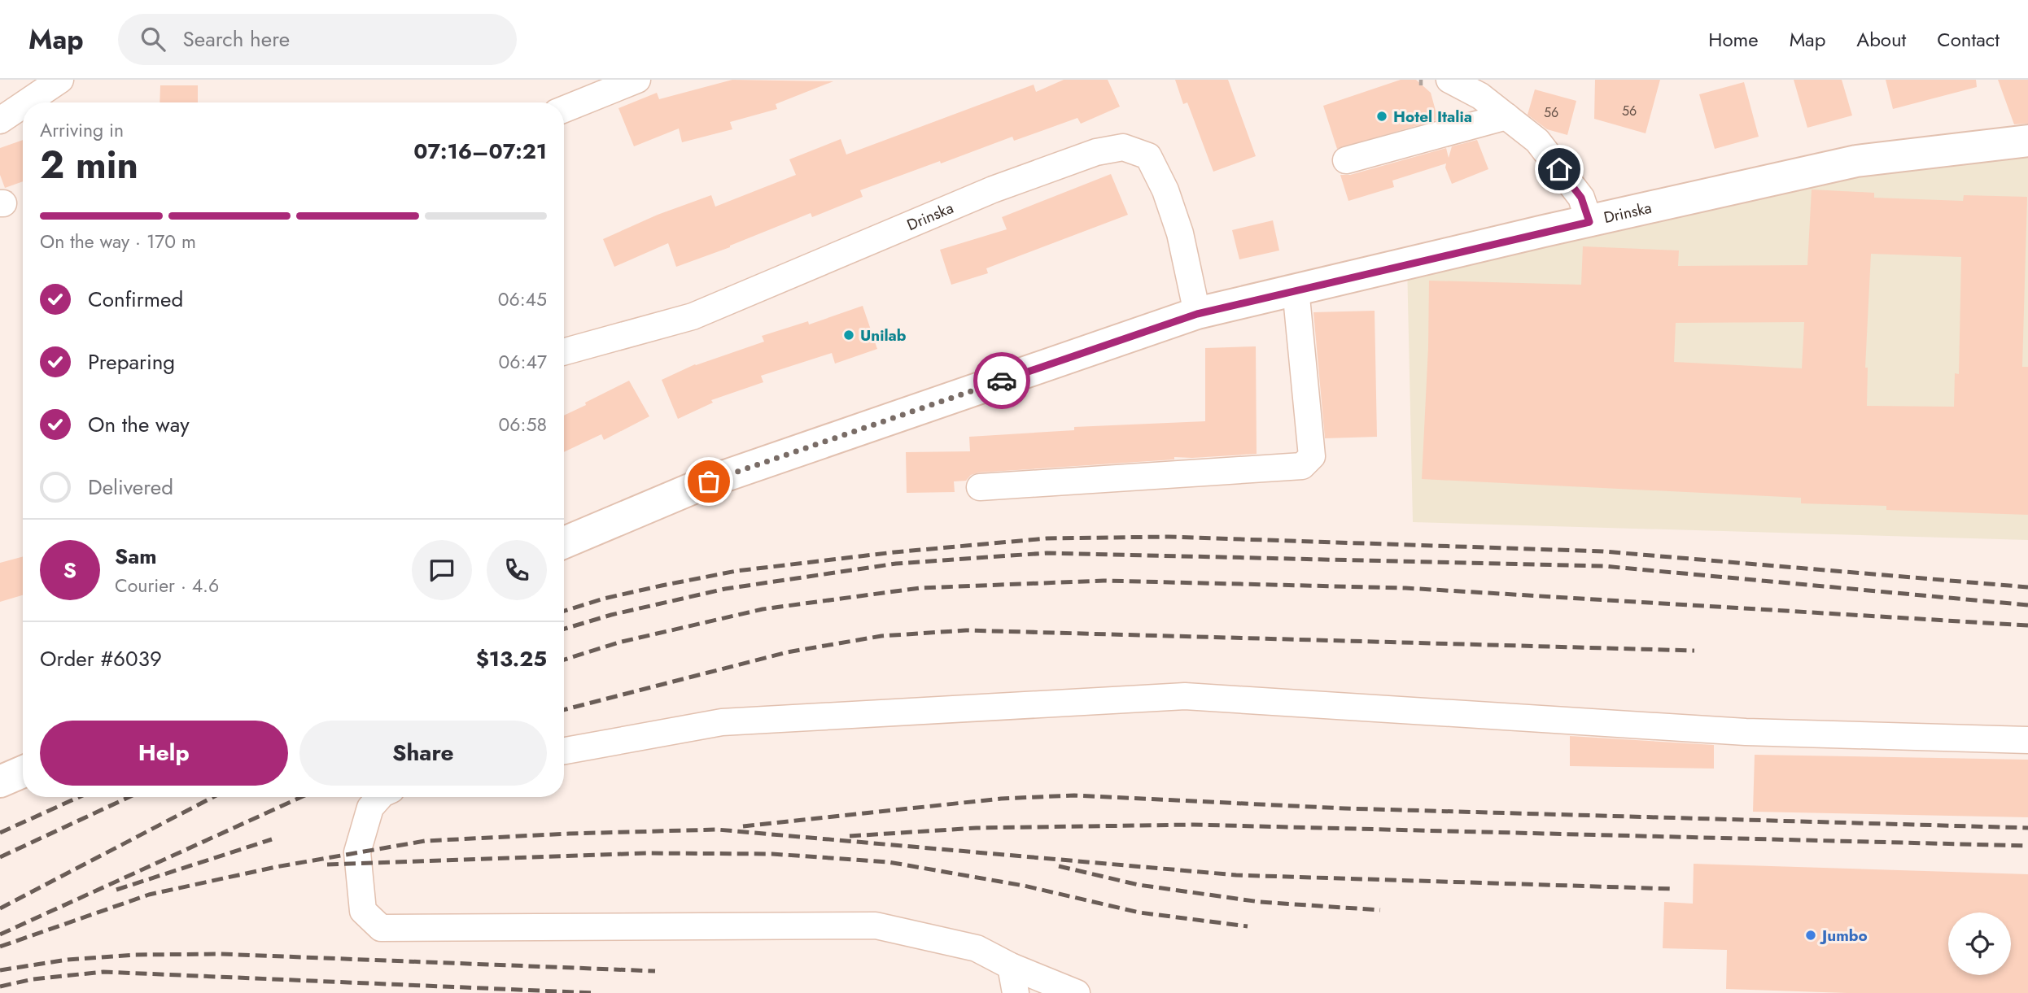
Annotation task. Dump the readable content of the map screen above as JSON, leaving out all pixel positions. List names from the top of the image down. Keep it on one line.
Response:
{"streets":{"main road":["Drinska"]},"places":["Hotel Italia","Unilab","Jumbo"],"house_numbers":["56","56"],"page":{"header":"Map","search":"Search here","nav":["Home","Map","About","Contact"],"heading":["2 min","Arriving in","07:16–07:21"],"panel":["Sam","Courier · 4.6","Order #6039","$13.25"],"bar":"On the way · 170 m","list":[["Confirmed","06:45"],["Preparing","06:47"],["On the way","06:58"],"Delivered"],"round":"S","buttons":["Help","Share"]}}
